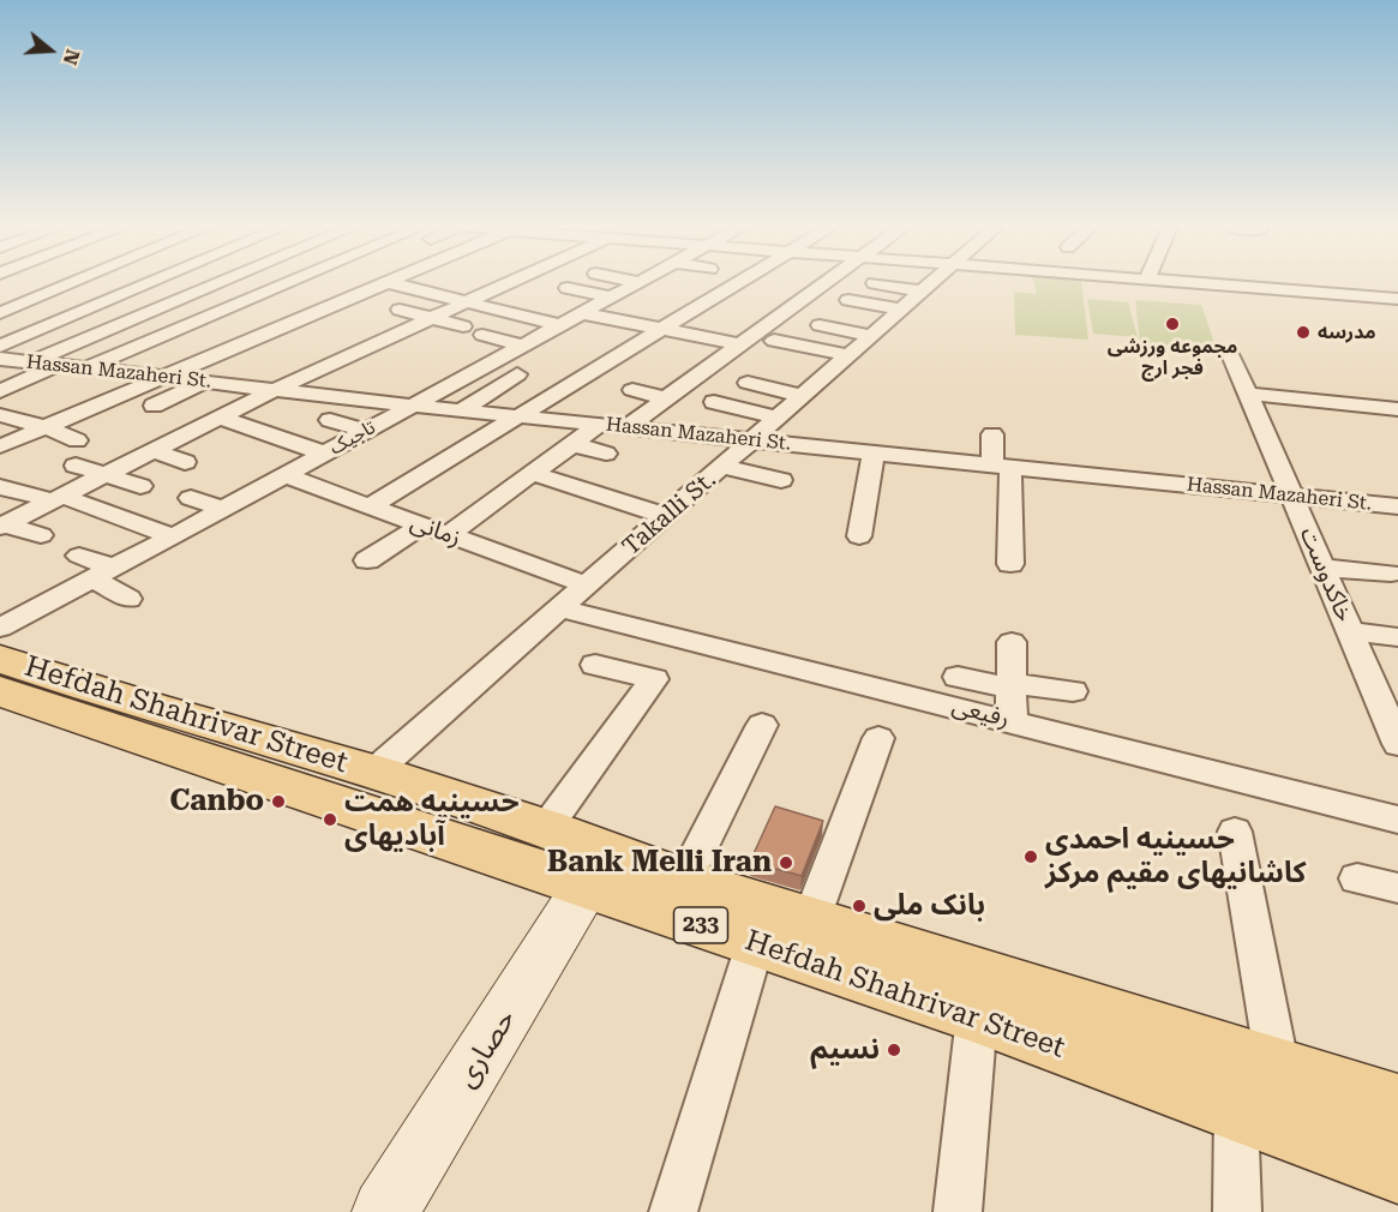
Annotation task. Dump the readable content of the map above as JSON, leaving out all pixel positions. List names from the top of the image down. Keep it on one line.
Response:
{"streets":{"main road":["Hefdah Shahrivar Street","233","حصاری"],"street":["Hassan Mazaheri St.","تاجیک","Takalli St.","زمانی","خاکدوست","رفیعی"]},"crossings":[["Hassan Mazaheri St.","تاجیک"],["Hassan Mazaheri St.","Takalli St."],["Hassan Mazaheri St.","خاکدوست"],["تاجیک","زمانی"],["Takalli St.","زمانی"],["Takalli St.","رفیعی"],["Takalli St.","Hefdah Shahrivar Street"],["Hefdah Shahrivar Street","حصاری"]],"places":["مجموعه ورزشی فجر ارج","مدرسه","Canbo","حسینیه همت آبادیهای","حسینیه احمدی کاشانیهای مقیم مرکز","Bank Melli Iran","بانک ملی","نسیم"],"north":"right"}
